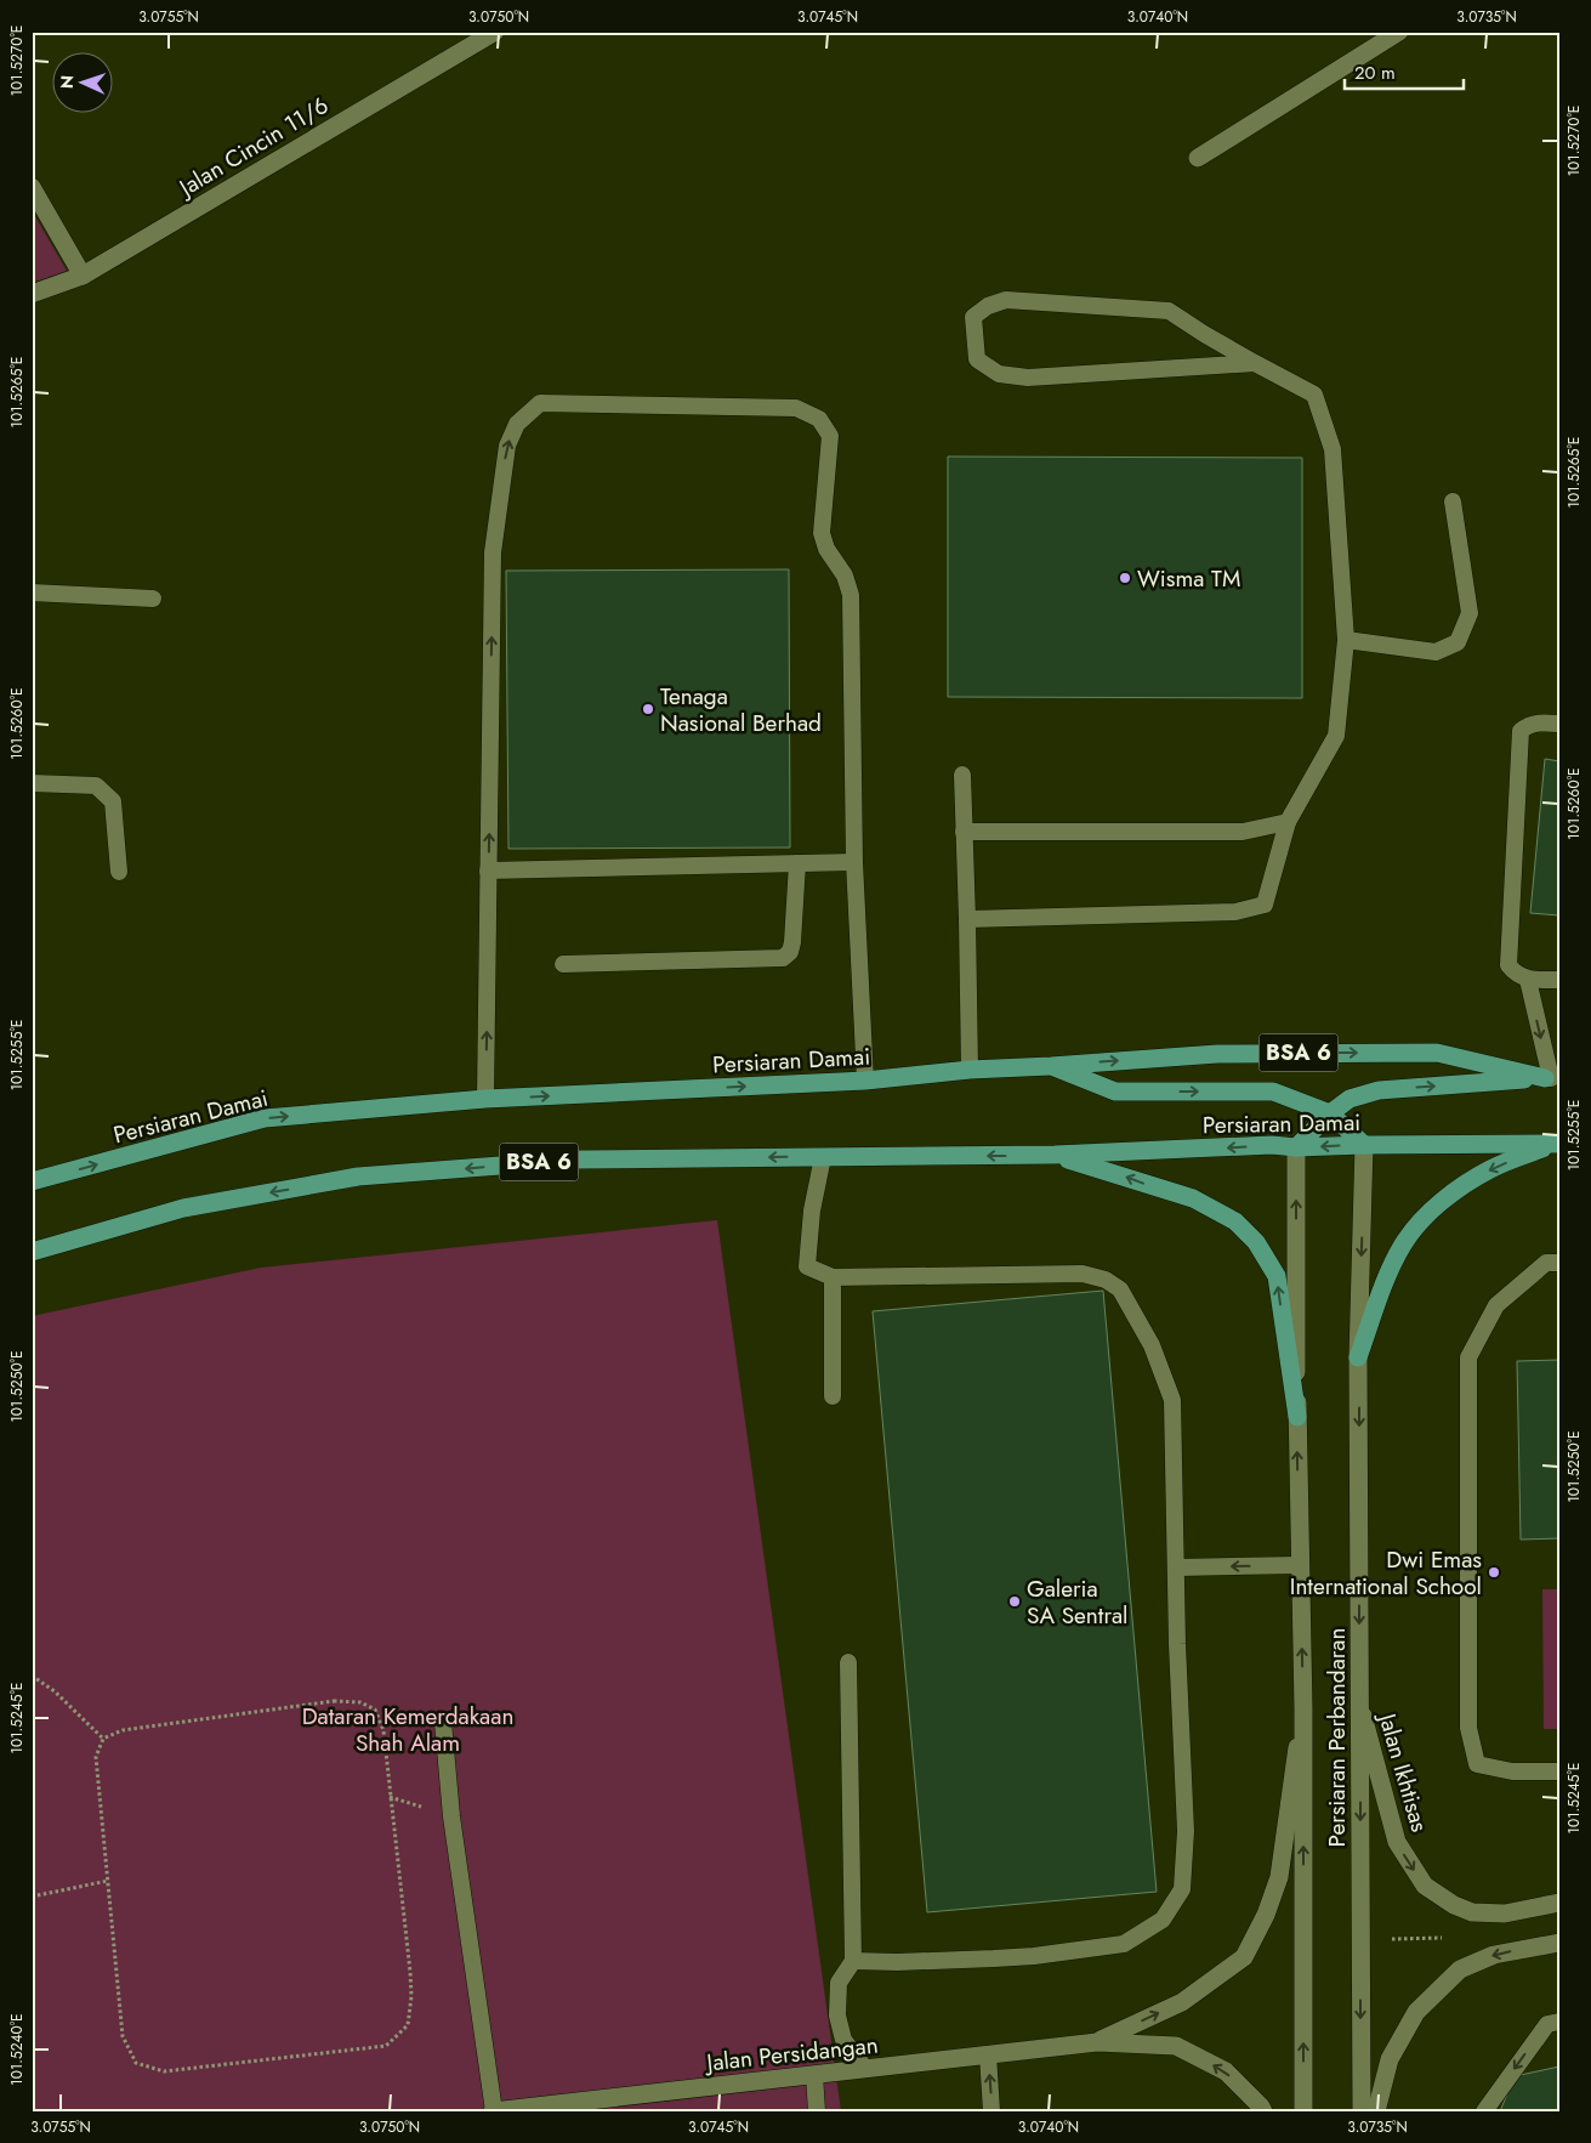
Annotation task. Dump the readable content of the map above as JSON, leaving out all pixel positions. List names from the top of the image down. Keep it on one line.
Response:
{"streets":{"main road":["BSA 6","Persiaran Damai"],"street":["Jalan Cincin 11/6","Persiaran Perbandaran","Jalan Ikhtisas","Jalan Persidangan"]},"crossings":[["Persiaran Damai","Persiaran Perbandaran"],["Persiaran Perbandaran","Jalan Ikhtisas"],["Persiaran Perbandaran","Jalan Persidangan"]],"one_way":["Jalan Ikhtisas"],"parks":["Dataran Kemerdakaan Shah Alam"],"places":["Wisma TM","Tenaga Nasional Berhad","Dwi Emas International School","Galeria SA Sentral"],"scale_bar":"20 m","north":"left","coordinates":["3.0755°N","3.0750°N","3.0745°N","3.0740°N","3.0735°N","101.5270°E","101.5265°E","101.5260°E","101.5255°E","101.5250°E","101.5245°E","101.5240°E"]}
